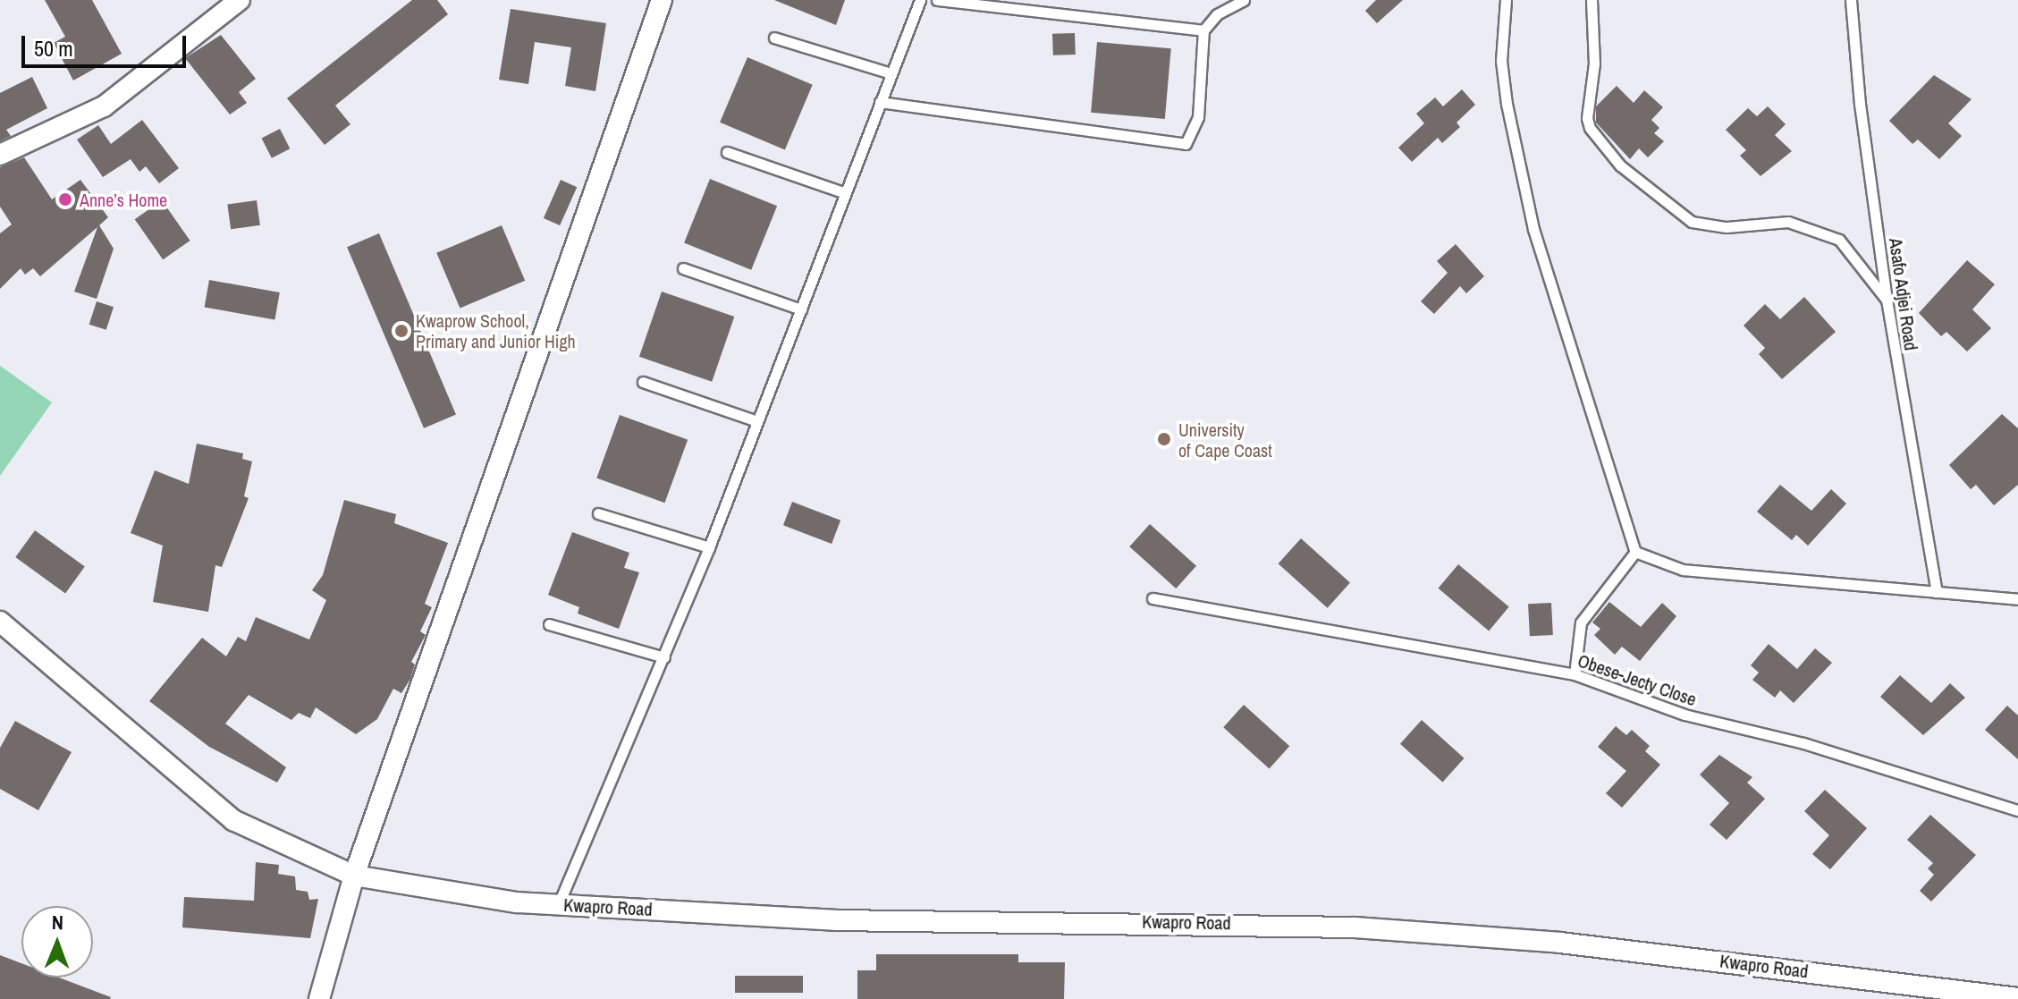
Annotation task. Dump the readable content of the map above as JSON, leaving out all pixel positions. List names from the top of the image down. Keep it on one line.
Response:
{"streets":{"street":["Kwapro Road"],"lane":["Asafo Adjei Road","Obese-Jecty Close"]},"places":["Anne’s Home","Kwaprow School, Primary and Junior High","University of Cape Coast"],"scale_bar":"50 m","north":"top"}
